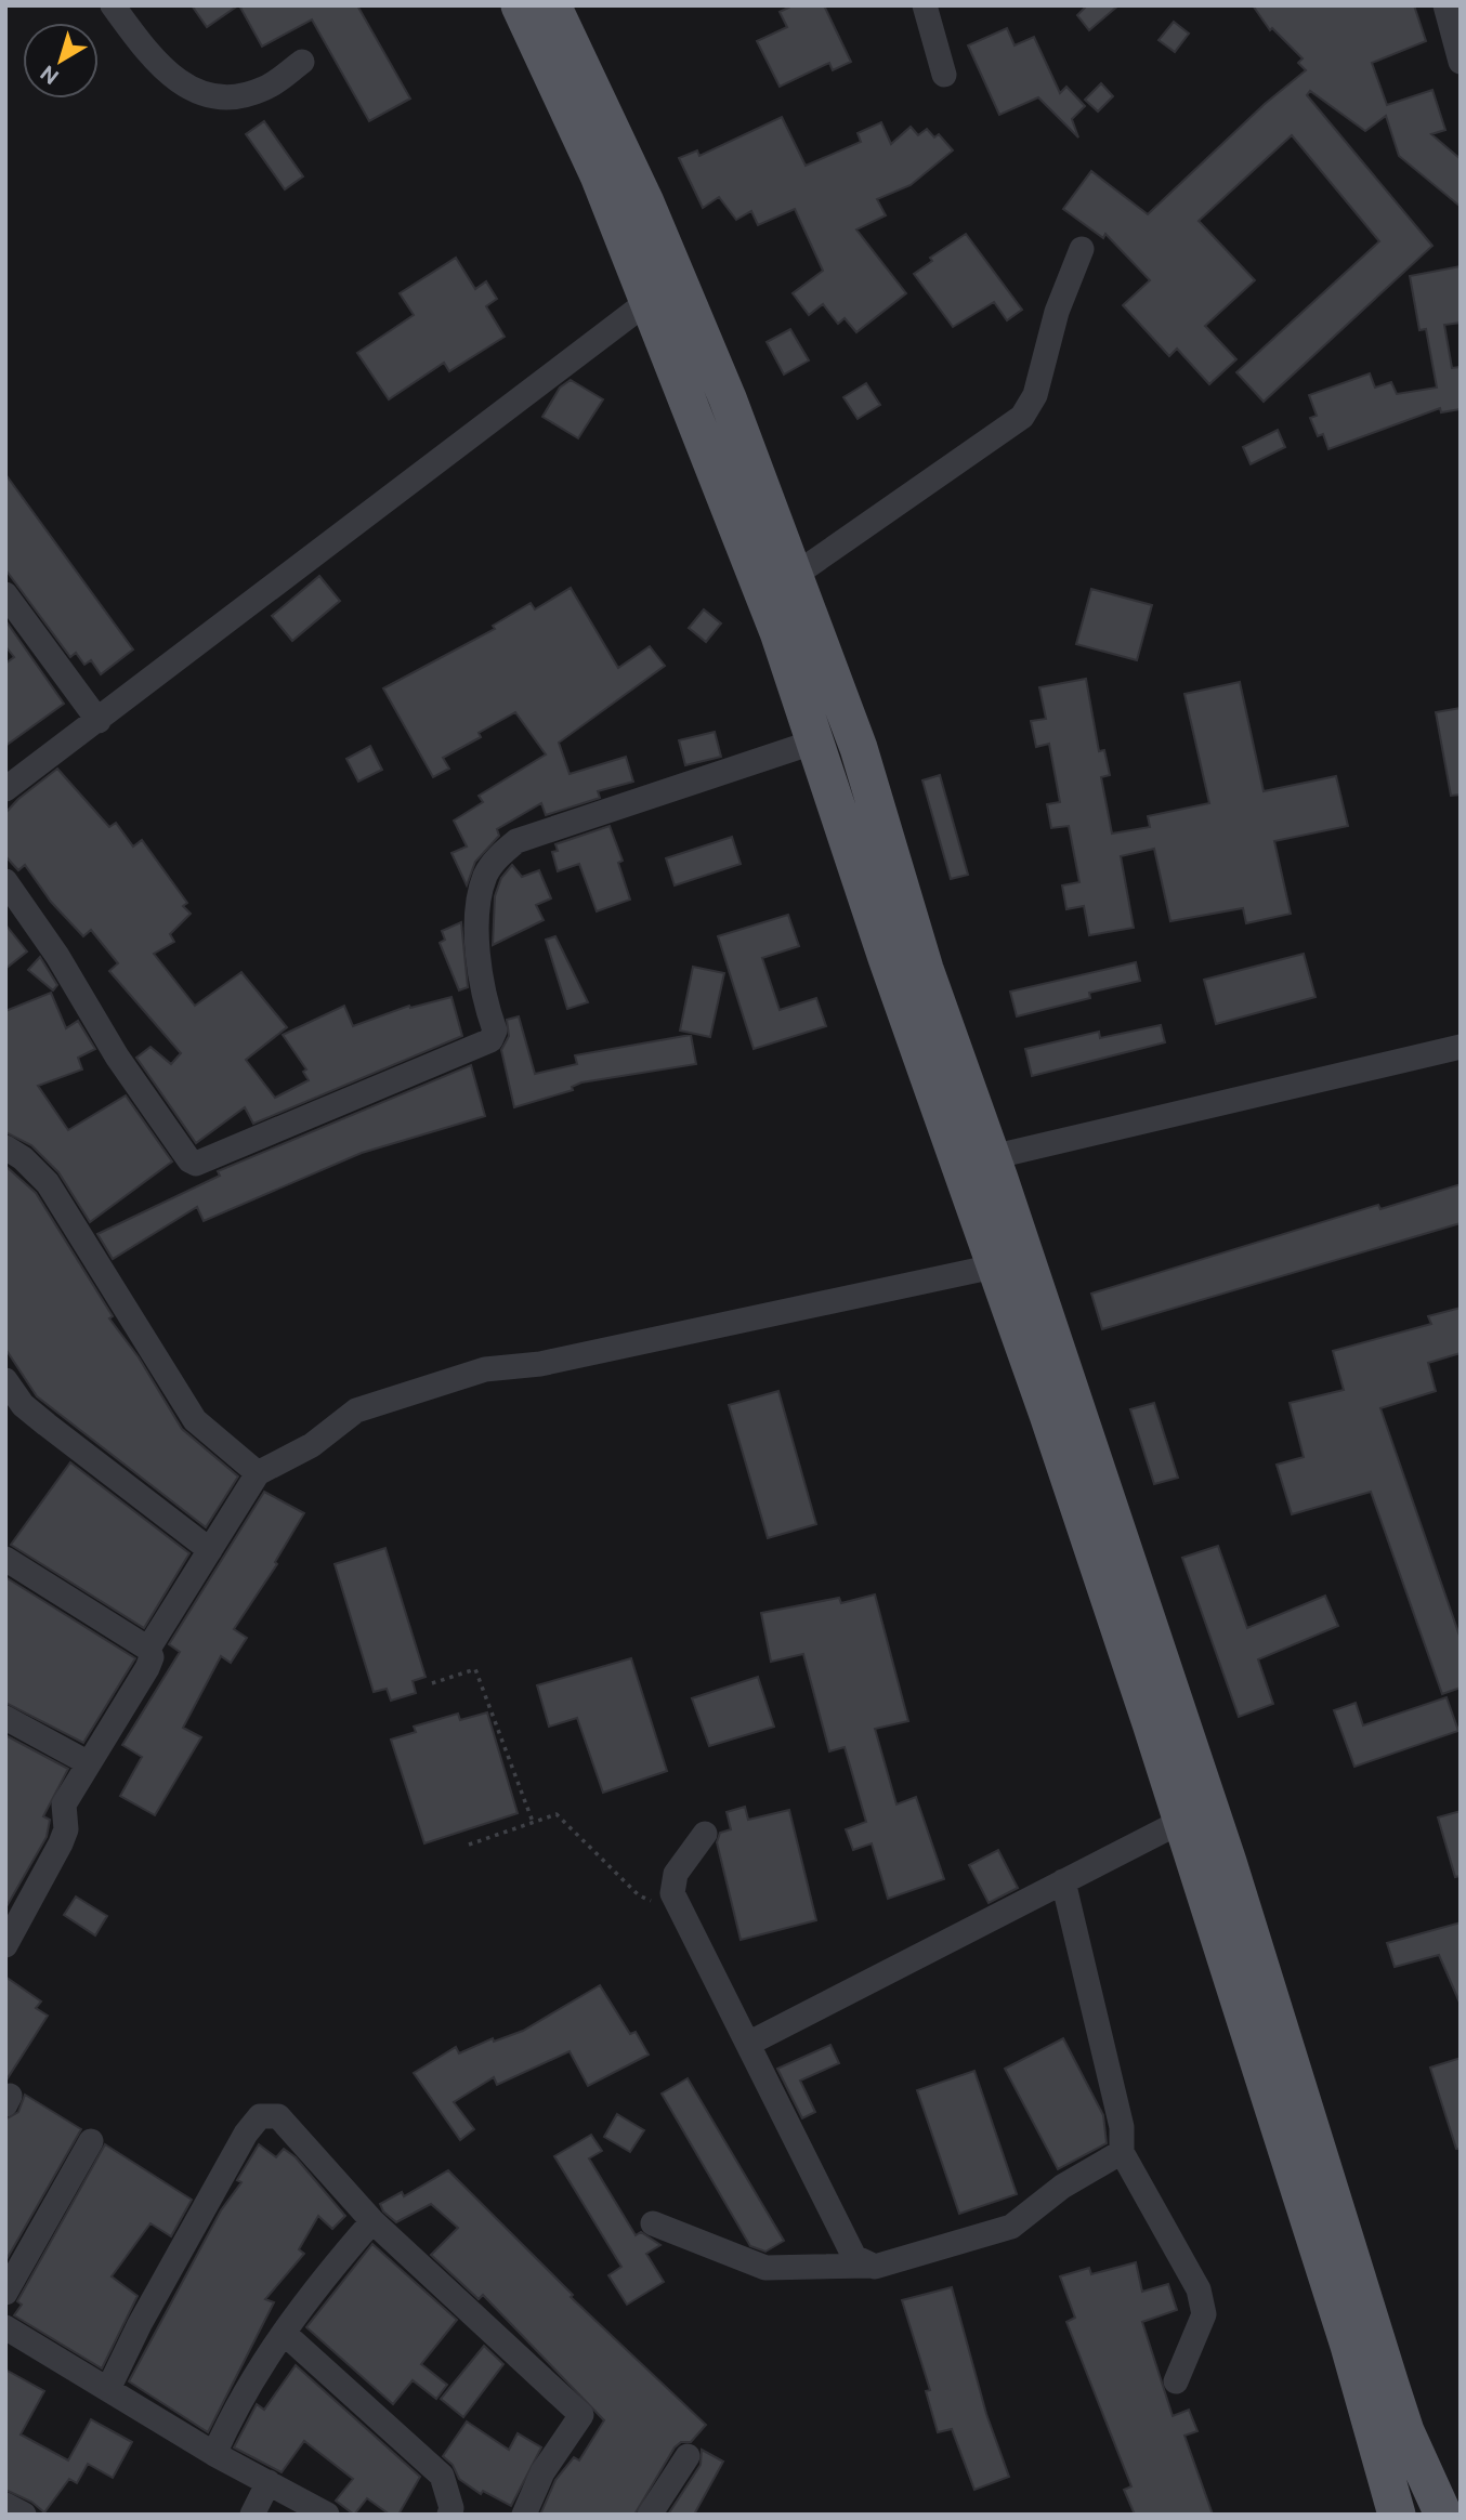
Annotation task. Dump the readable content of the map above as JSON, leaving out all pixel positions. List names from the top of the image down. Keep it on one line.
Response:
{"north":"bottom left"}
